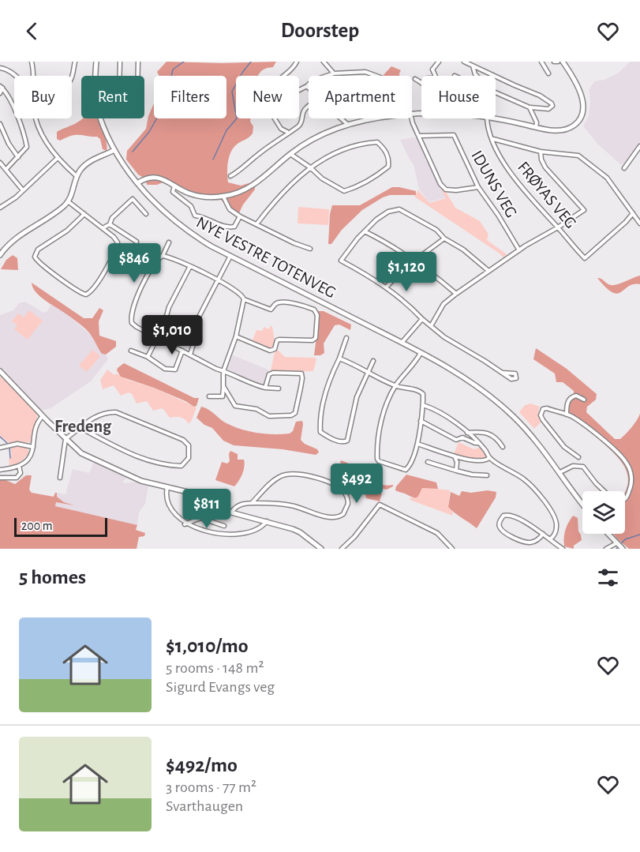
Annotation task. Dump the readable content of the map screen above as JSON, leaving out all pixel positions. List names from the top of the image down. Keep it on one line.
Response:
{"streets":{"street":["IDUNS VEG","FRØYAS VEG","NYE VESTRE TOTENVEG"]},"districts":["Fredeng"],"scale_bar":"200 m","page":{"header":"Doorstep","chip":["Buy","Rent","Filters","New","Apartment","House"],"price":["$846","$1,120","$1,010","$492","$811"],"scale":"200 m","heading":"5 homes","list":[{"name":"$1,010/mo","note":"5 rooms · 148 m² · Sigurd Evangs veg"},{"name":"$492/mo","note":"3 rooms · 77 m² · Svarthaugen"}]}}
